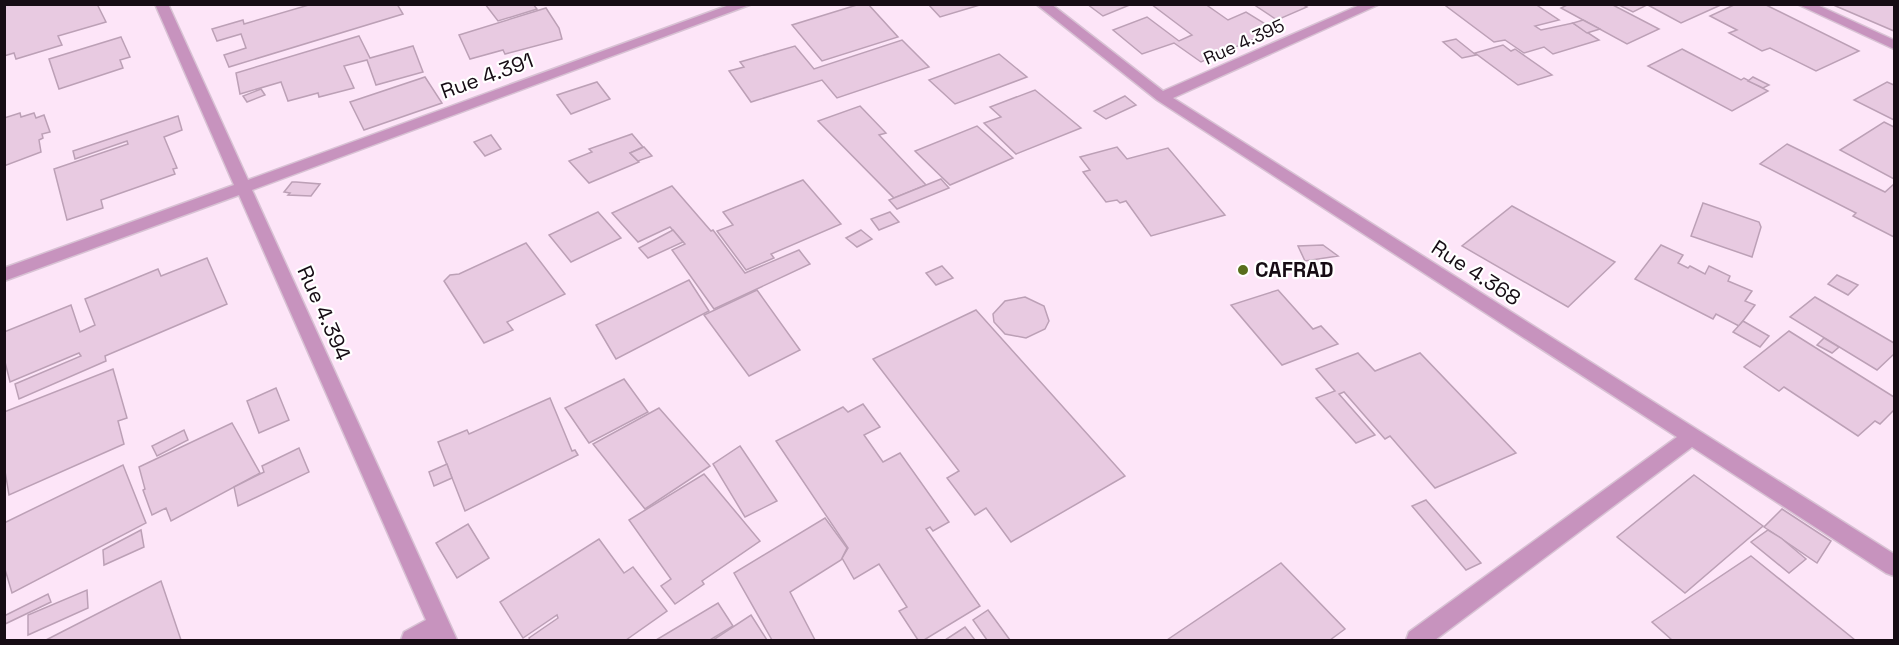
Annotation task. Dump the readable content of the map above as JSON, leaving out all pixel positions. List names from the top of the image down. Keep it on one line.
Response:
{"streets":{"street":["Rue 4.395","Rue 4.391","Rue 4.368","Rue 4.394"]},"crossings":[["Rue 4.395","Rue 4.368"],["Rue 4.391","Rue 4.394"]],"places":["CAFRAD"]}
